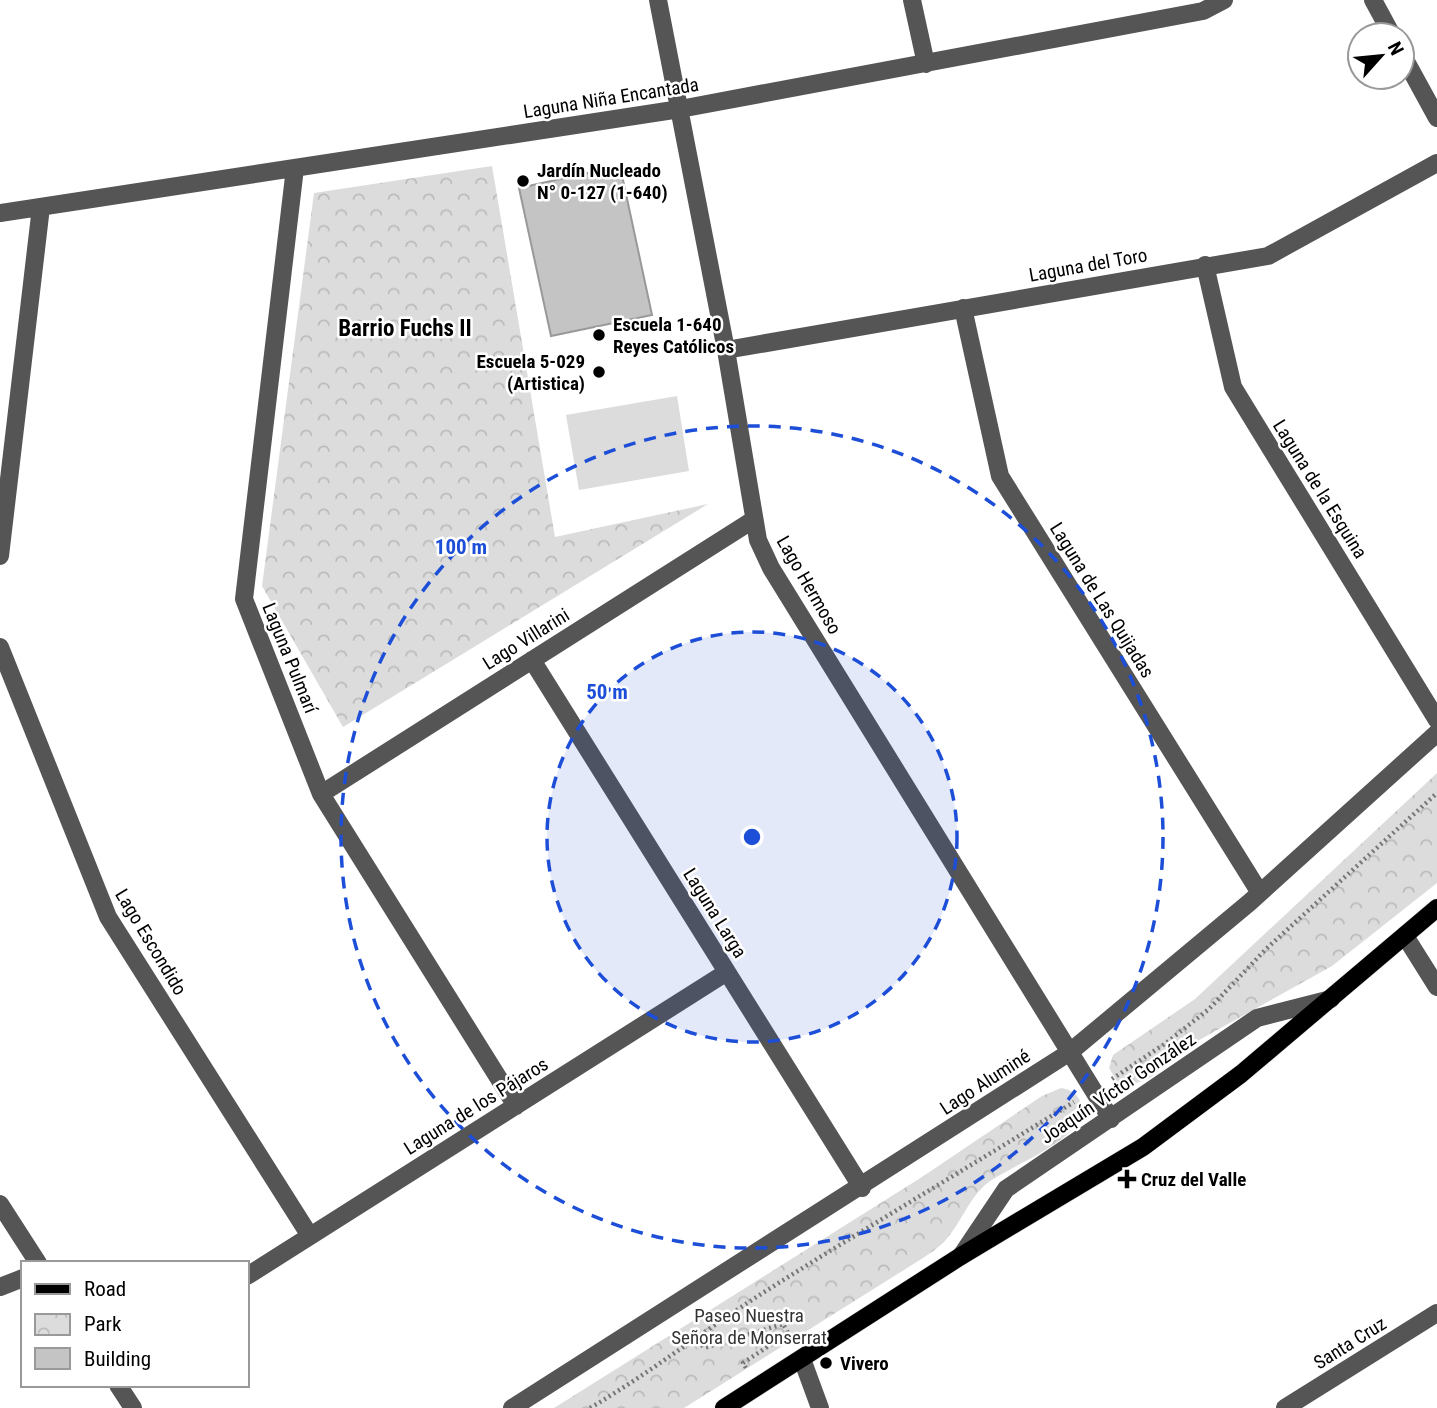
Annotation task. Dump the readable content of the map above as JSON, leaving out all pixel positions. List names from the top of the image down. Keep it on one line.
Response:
{"streets":{"main road":["Joaquín Víctor González"],"street":["Laguna Niña Encantada","Laguna del Toro","Laguna de la Esquina","Lago Hermoso","Laguna de Las Quijadas","Lago Villarini","Laguna Pulmarí","Laguna Larga","Lago Escondido","Lago Aluminé","Laguna de los Pájaros","Santa Cruz"]},"crossings":[["Laguna Niña Encantada","Lago Hermoso"],["Laguna Niña Encantada","Laguna Pulmarí"],["Laguna del Toro","Laguna de la Esquina"],["Laguna del Toro","Lago Hermoso"],["Laguna del Toro","Laguna de Las Quijadas"],["Lago Hermoso","Lago Villarini"],["Lago Hermoso","Lago Aluminé"],["Lago Hermoso","Joaquín Víctor González"],["Laguna de Las Quijadas","Lago Aluminé"],["Lago Villarini","Laguna Pulmarí"],["Lago Villarini","Laguna Larga"],["Laguna Pulmarí","Laguna de los Pájaros"],["Laguna Larga","Lago Aluminé"],["Laguna Larga","Laguna de los Pájaros"],["Lago Escondido","Laguna de los Pájaros"]],"districts":["Barrio Fuchs II"],"parks":["Paseo Nuestra Señora de Monserrat"],"places":{"other":["Jardín Nucleado N° 0-127 (1-640)","Escuela 1-640 Reyes Católicos","Escuela 5-029 (Artistica)","Vivero"],"health":["Cruz del Valle"]},"legend":["Road","Park","Building"],"north":"top right","rings":["100 m","50 m"]}
